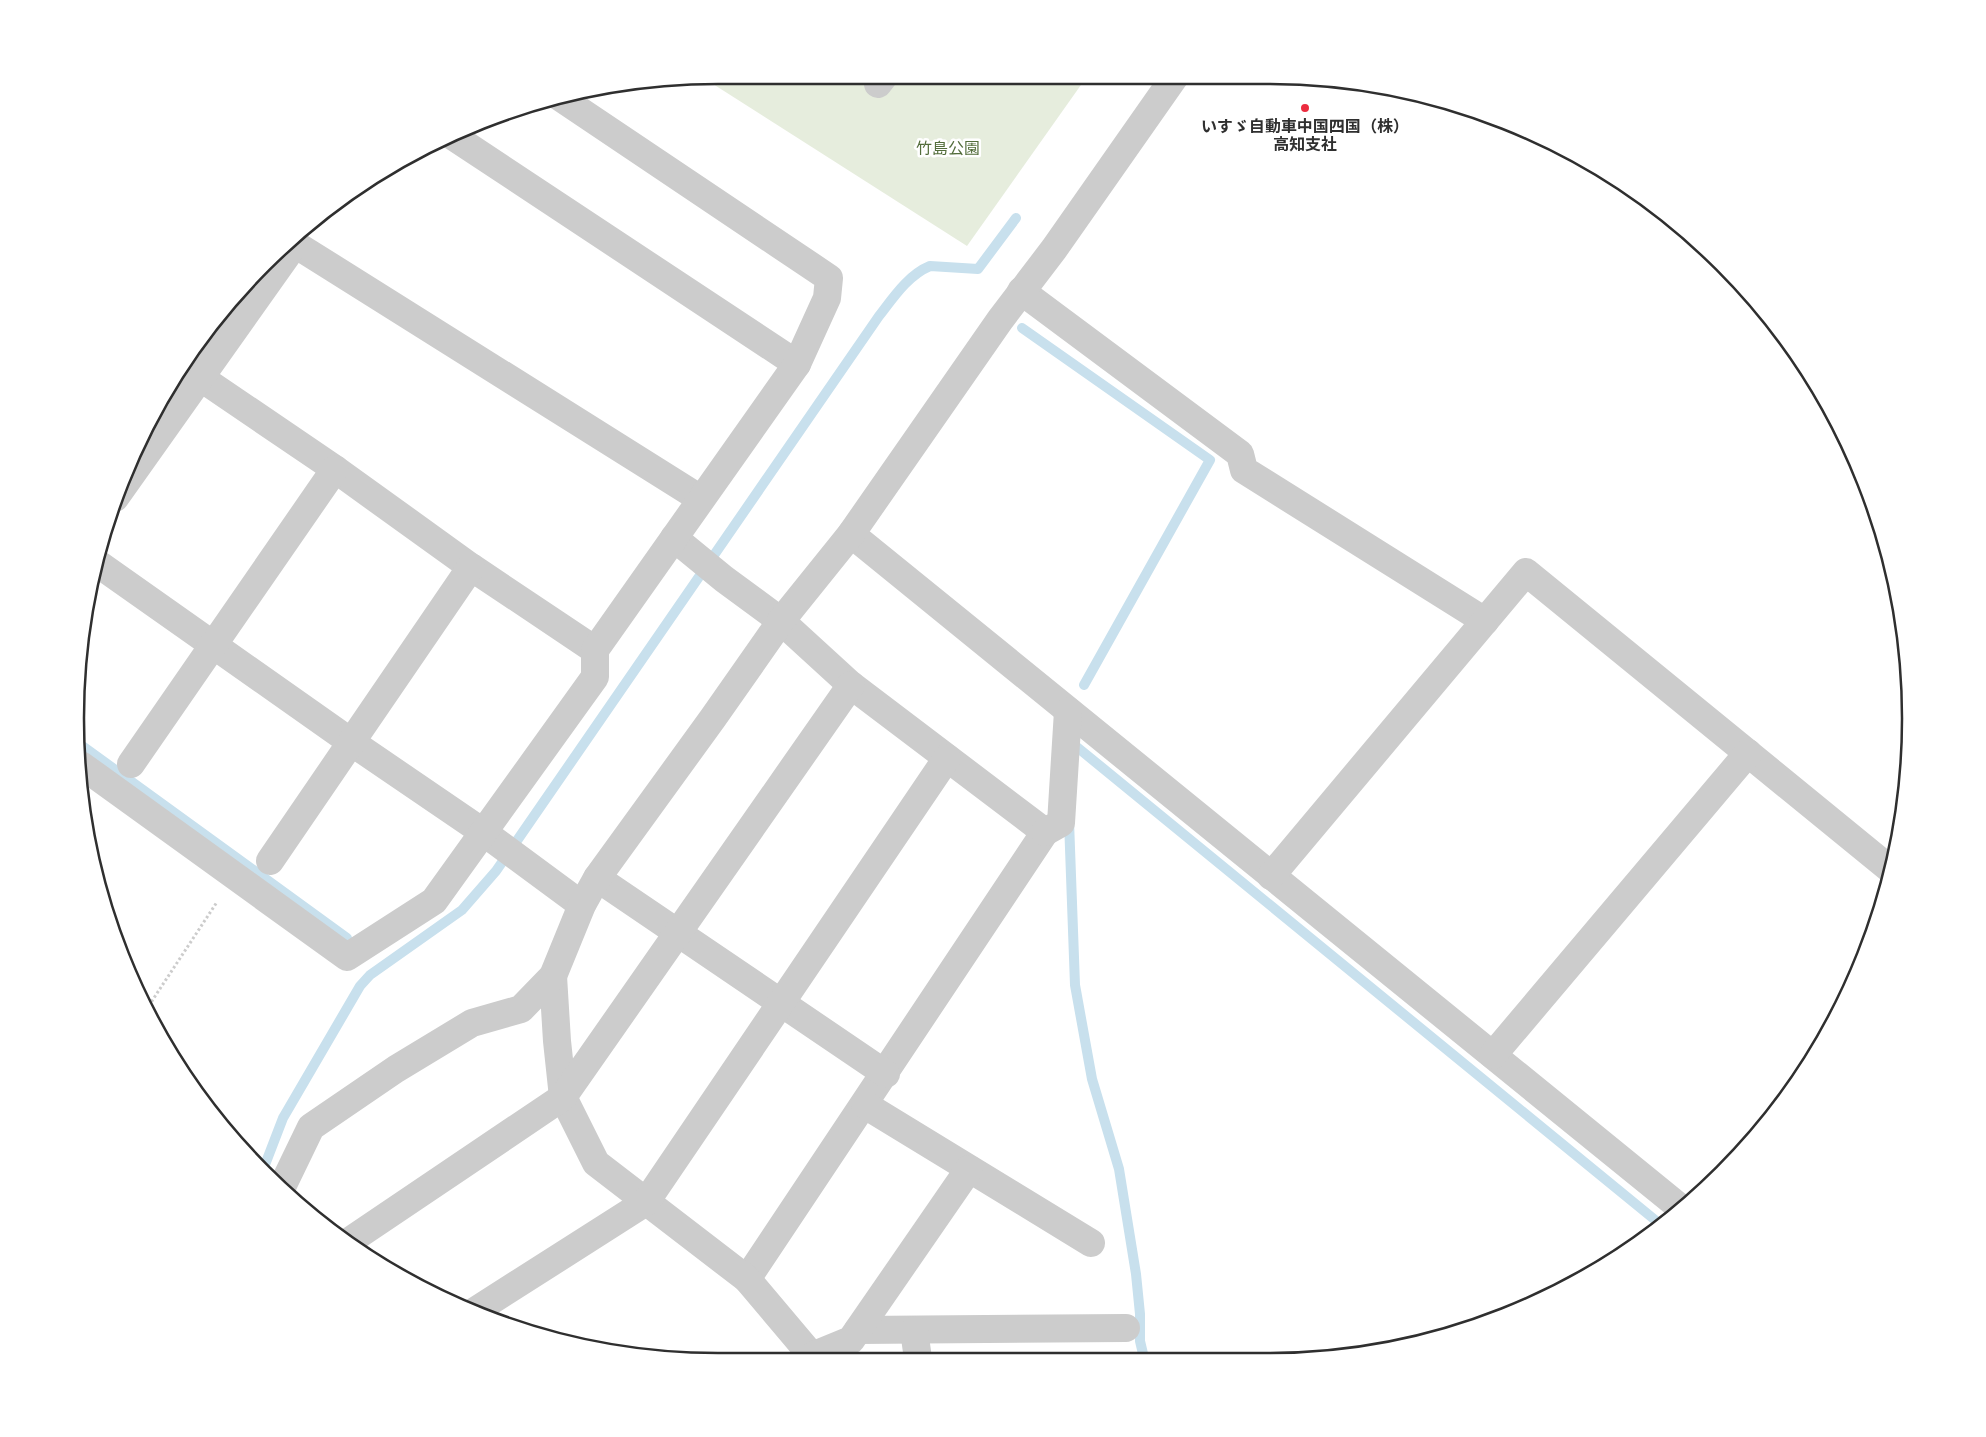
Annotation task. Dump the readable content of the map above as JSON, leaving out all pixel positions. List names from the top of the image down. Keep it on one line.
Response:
{"parks":["竹島公園"],"places":["いすゞ自動車中国四国（株） 高知支社"]}
